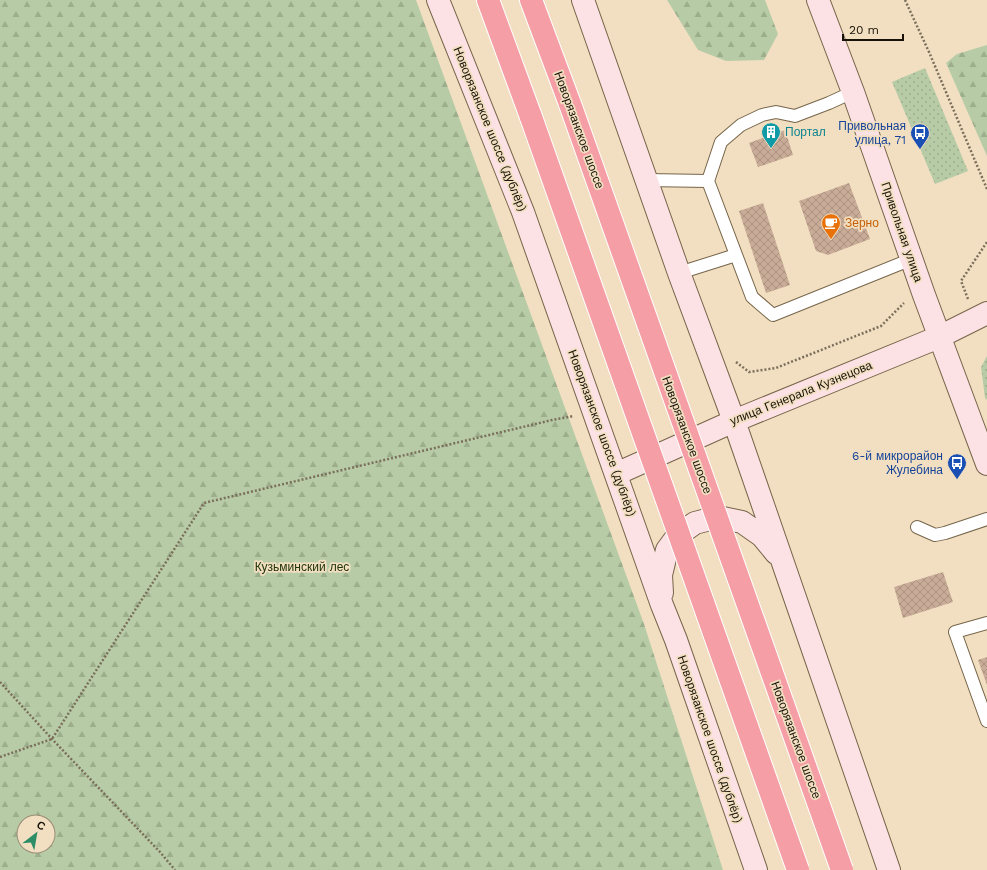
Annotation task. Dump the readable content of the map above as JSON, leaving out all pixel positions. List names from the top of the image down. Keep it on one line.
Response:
{"streets":{"highway":["Новорязанское шоссе"],"main road":["Новорязанское шоссе (дублёр)","Привольная улица","улица Генерала Кузнецова"]},"crossings":[["Новорязанское шоссе (дублёр)","улица Генерала Кузнецова"],["Привольная улица","улица Генерала Кузнецова"]],"parks":["Кузьминский лес"],"places":{"building":["Портал"],"bus stop":["Привольная улица, 71","6-й микрорайон Жулебина"],"cafe":["Зерно"]},"scale_bar":"20 m","north":"top right"}
